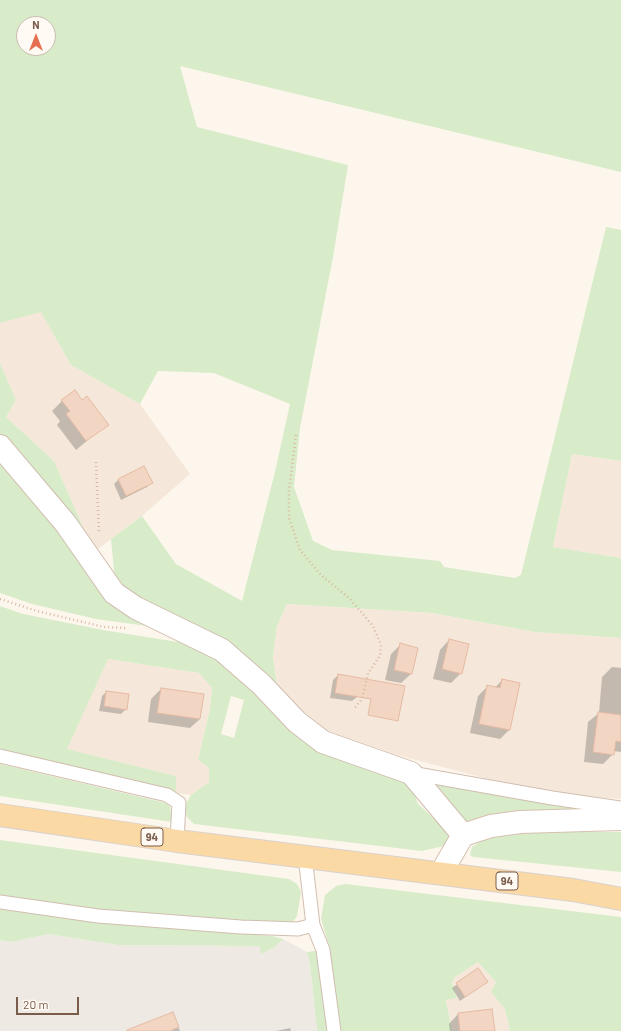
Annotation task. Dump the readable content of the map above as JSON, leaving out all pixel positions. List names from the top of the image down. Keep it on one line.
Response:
{"streets":{"main road":["94"]},"scale_bar":"20 m","north":"top"}
